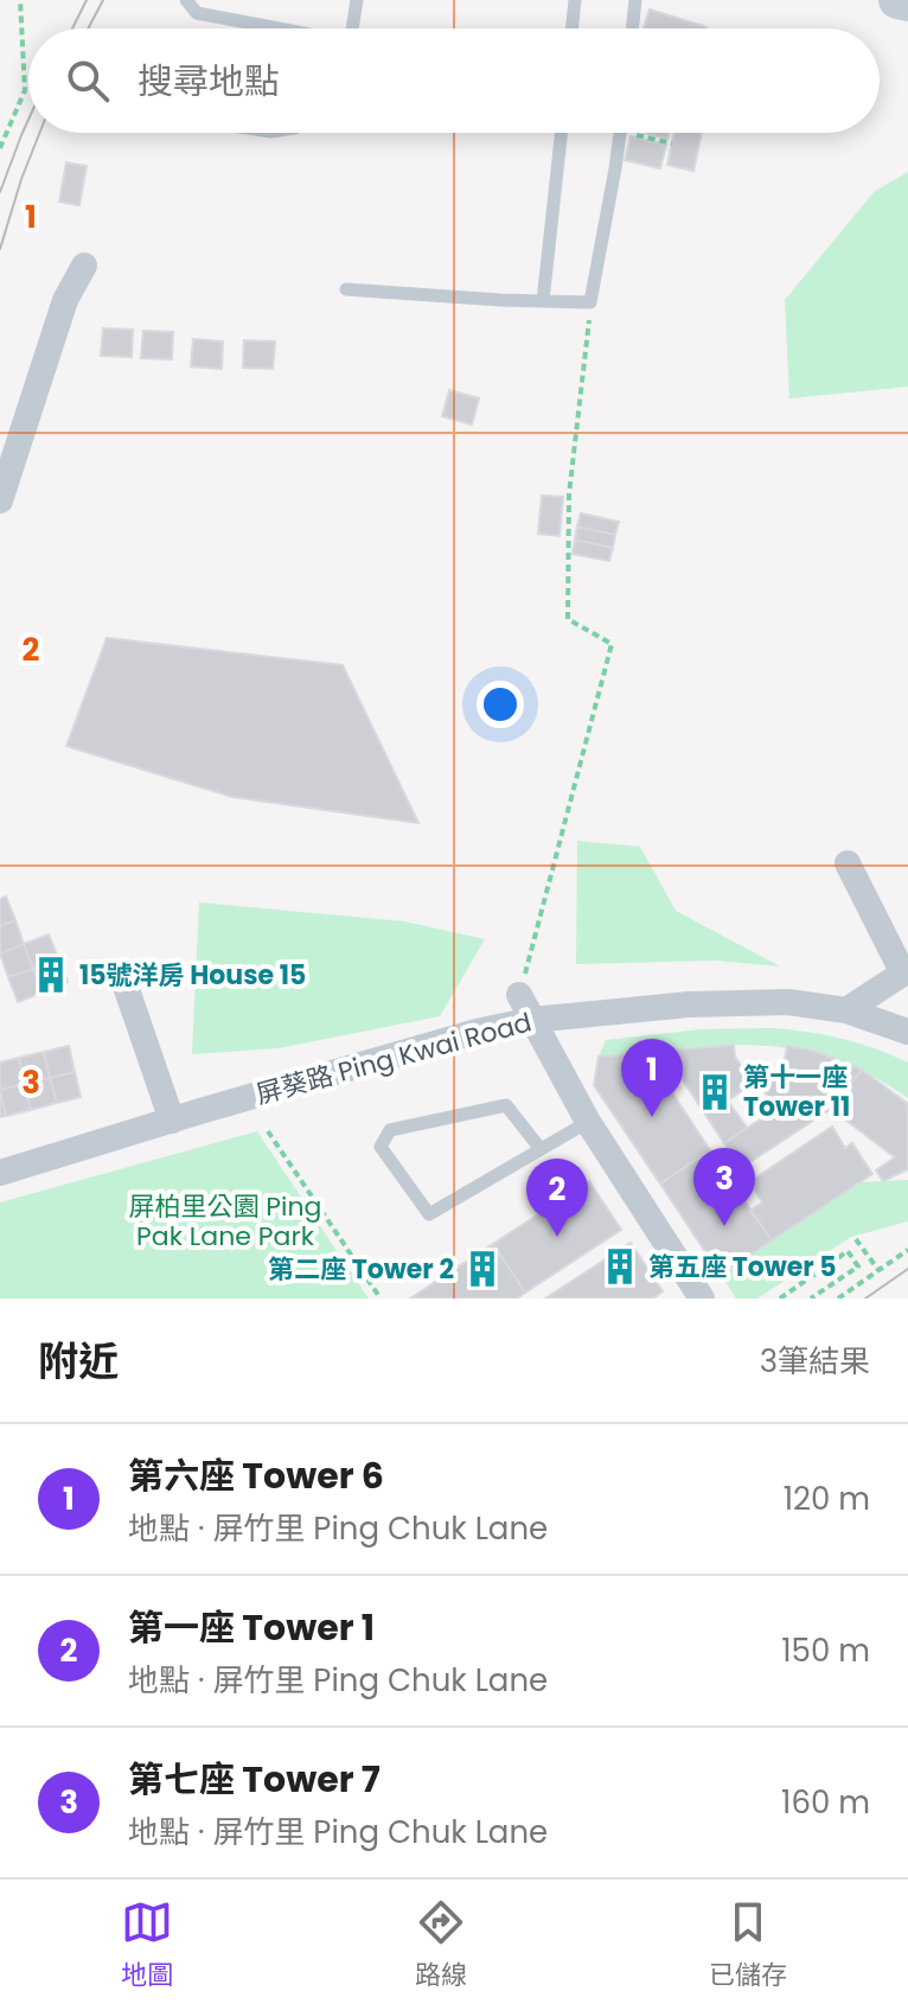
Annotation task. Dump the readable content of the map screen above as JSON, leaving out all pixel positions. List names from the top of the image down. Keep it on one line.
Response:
{"streets":{"street":["屏葵路 Ping Kwai Road"]},"parks":["屏柏里公園 Ping Pak Lane Park"],"places":{"building":["15號洋房 House 15","第十一座 Tower 11","第五座 Tower 5","第二座 Tower 2"]},"page":{"search":"搜尋地點","pins":["1","3","2"],"heading":["附近","3筆結果"],"list":[{"mark":"1","name":"第六座 Tower 6","note":"地點 · 屏竹里 Ping Chuk Lane","value":"120 m"},{"mark":"2","name":"第一座 Tower 1","note":"地點 · 屏竹里 Ping Chuk Lane","value":"150 m"},{"mark":"3","name":"第七座 Tower 7","note":"地點 · 屏竹里 Ping Chuk Lane","value":"160 m"}],"nav":["地圖","路線","已儲存"]},"grid":{"rows":["1","2","3"]}}
